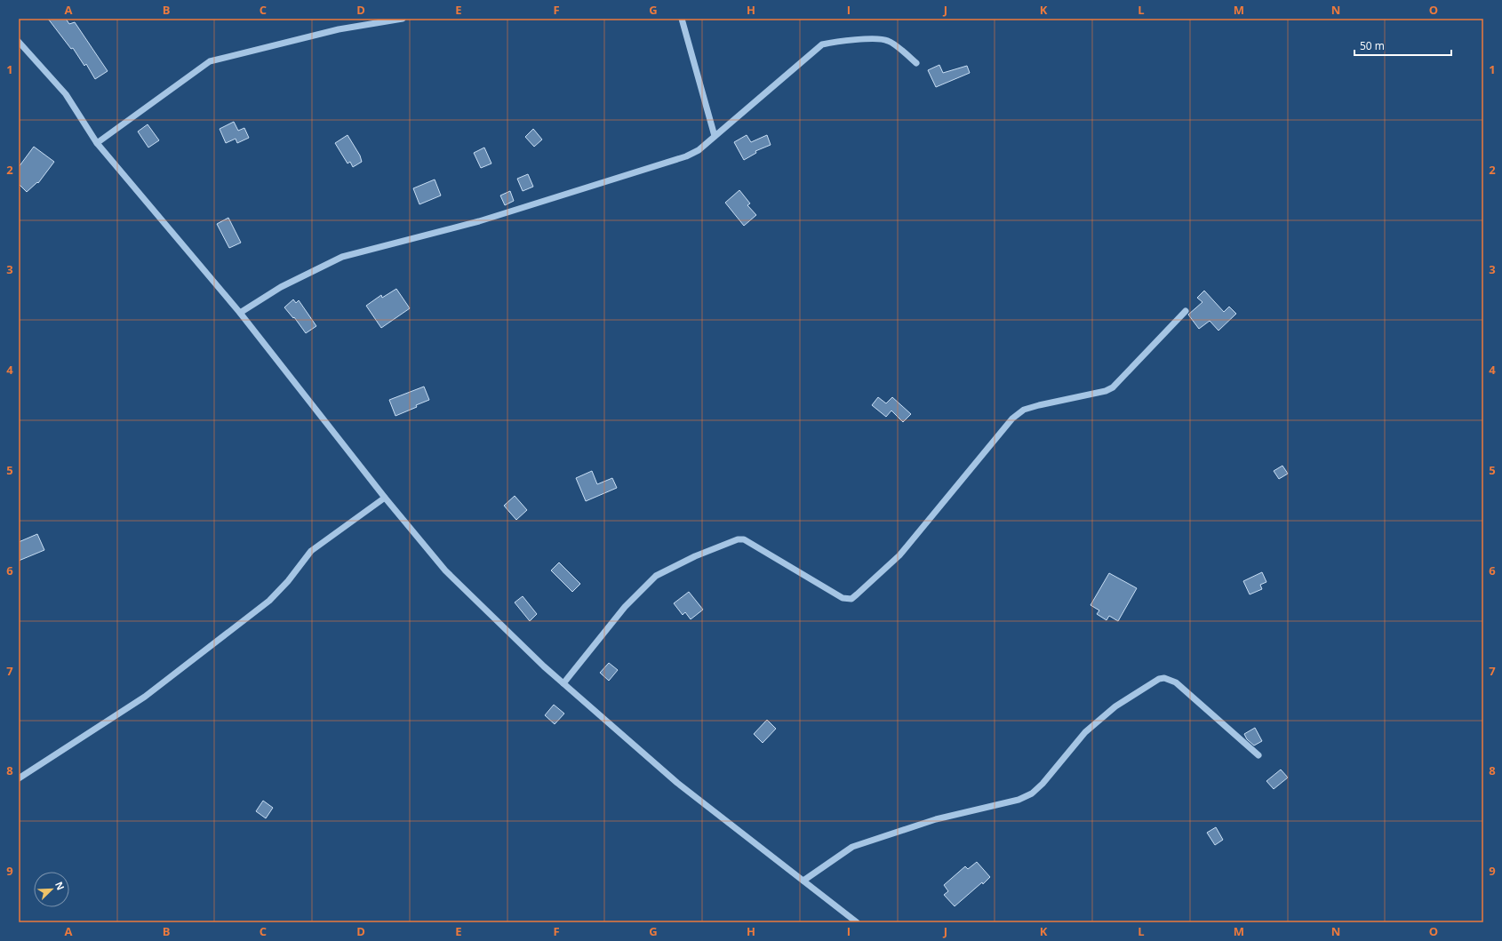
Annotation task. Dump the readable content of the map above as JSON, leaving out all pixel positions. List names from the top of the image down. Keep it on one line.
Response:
{"scale_bar":"50 m","north":"top right","grid":{"columns":["A","B","C","D","E","F","G","H","I","J","K","L","M","N","O"],"rows":["1","2","3","4","5","6","7","8","9"]}}
